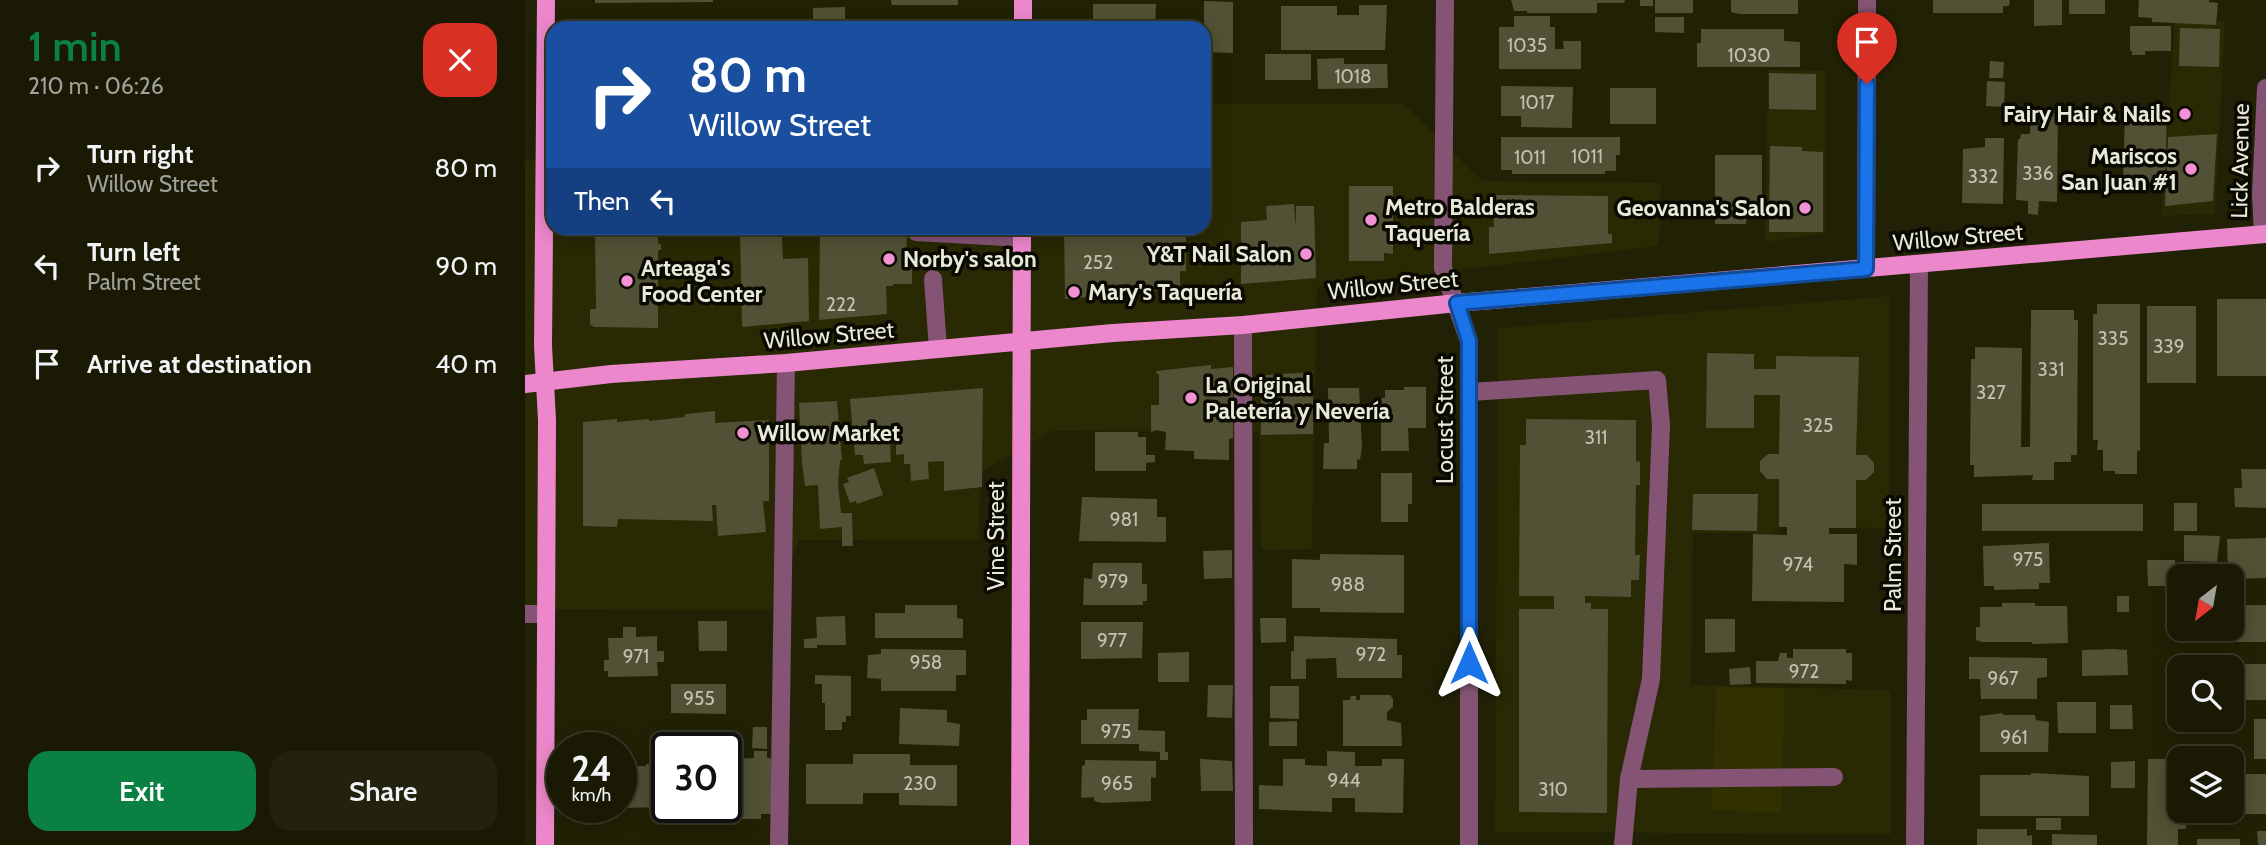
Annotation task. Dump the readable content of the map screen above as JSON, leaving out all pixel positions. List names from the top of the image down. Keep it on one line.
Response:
{"streets":{"main road":["Willow Street","Vine Street"],"street":["Lick Avenue","Locust Street","Palm Street"]},"crossings":[["Lick Avenue","Willow Street"],["Willow Street","Locust Street"],["Willow Street","Vine Street"],["Willow Street","Palm Street"]],"places":["Fairy Hair & Nails","Mariscos San Juan #1","Geovanna's Salon","Metro Balderas Taquería","Y&T Nail Salon","Norby's salon","Arteaga's Food Center","Mary's Taquería","La Original Paletería y Nevería","Willow Market"],"house_numbers":["1035","1030","1018","1017","1011","1011","336","332","252","222","335","339","331","327","325","311","981","975","974","979","988","977","972","971","958","972","967","955","975","961","944","230","965","310"],"north":"bottom left","page":{"heading":["1 min","210 m · 06:26"],"turn":["80 m","Willow Street"],"list":[{"name":"Turn right","note":"Willow Street","value":"80 m"},{"name":"Turn left","note":"Palm Street","value":"90 m"},{"name":"Arrive at destination","value":"40 m"}],"then":"Then","speed":"24 km/h","limit":"30","buttons":["Exit","Share"]}}
